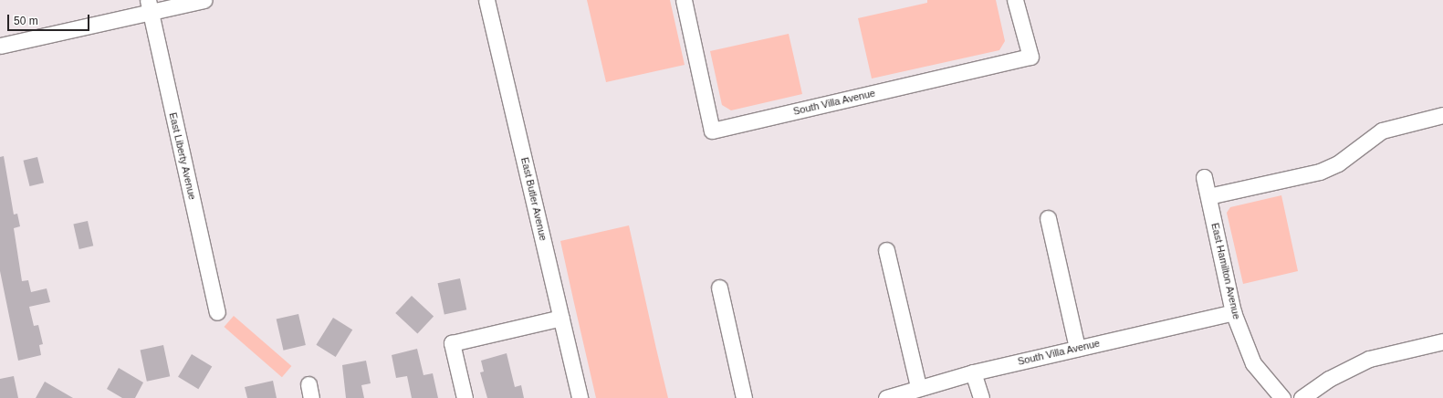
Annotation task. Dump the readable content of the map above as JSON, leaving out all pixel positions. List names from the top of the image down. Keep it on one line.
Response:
{"streets":{"street":["South Villa Avenue","East Liberty Avenue","East Butler Avenue","East Hamilton Avenue"]},"crossings":[["South Villa Avenue","East Hamilton Avenue"]],"scale_bar":"50 m"}
